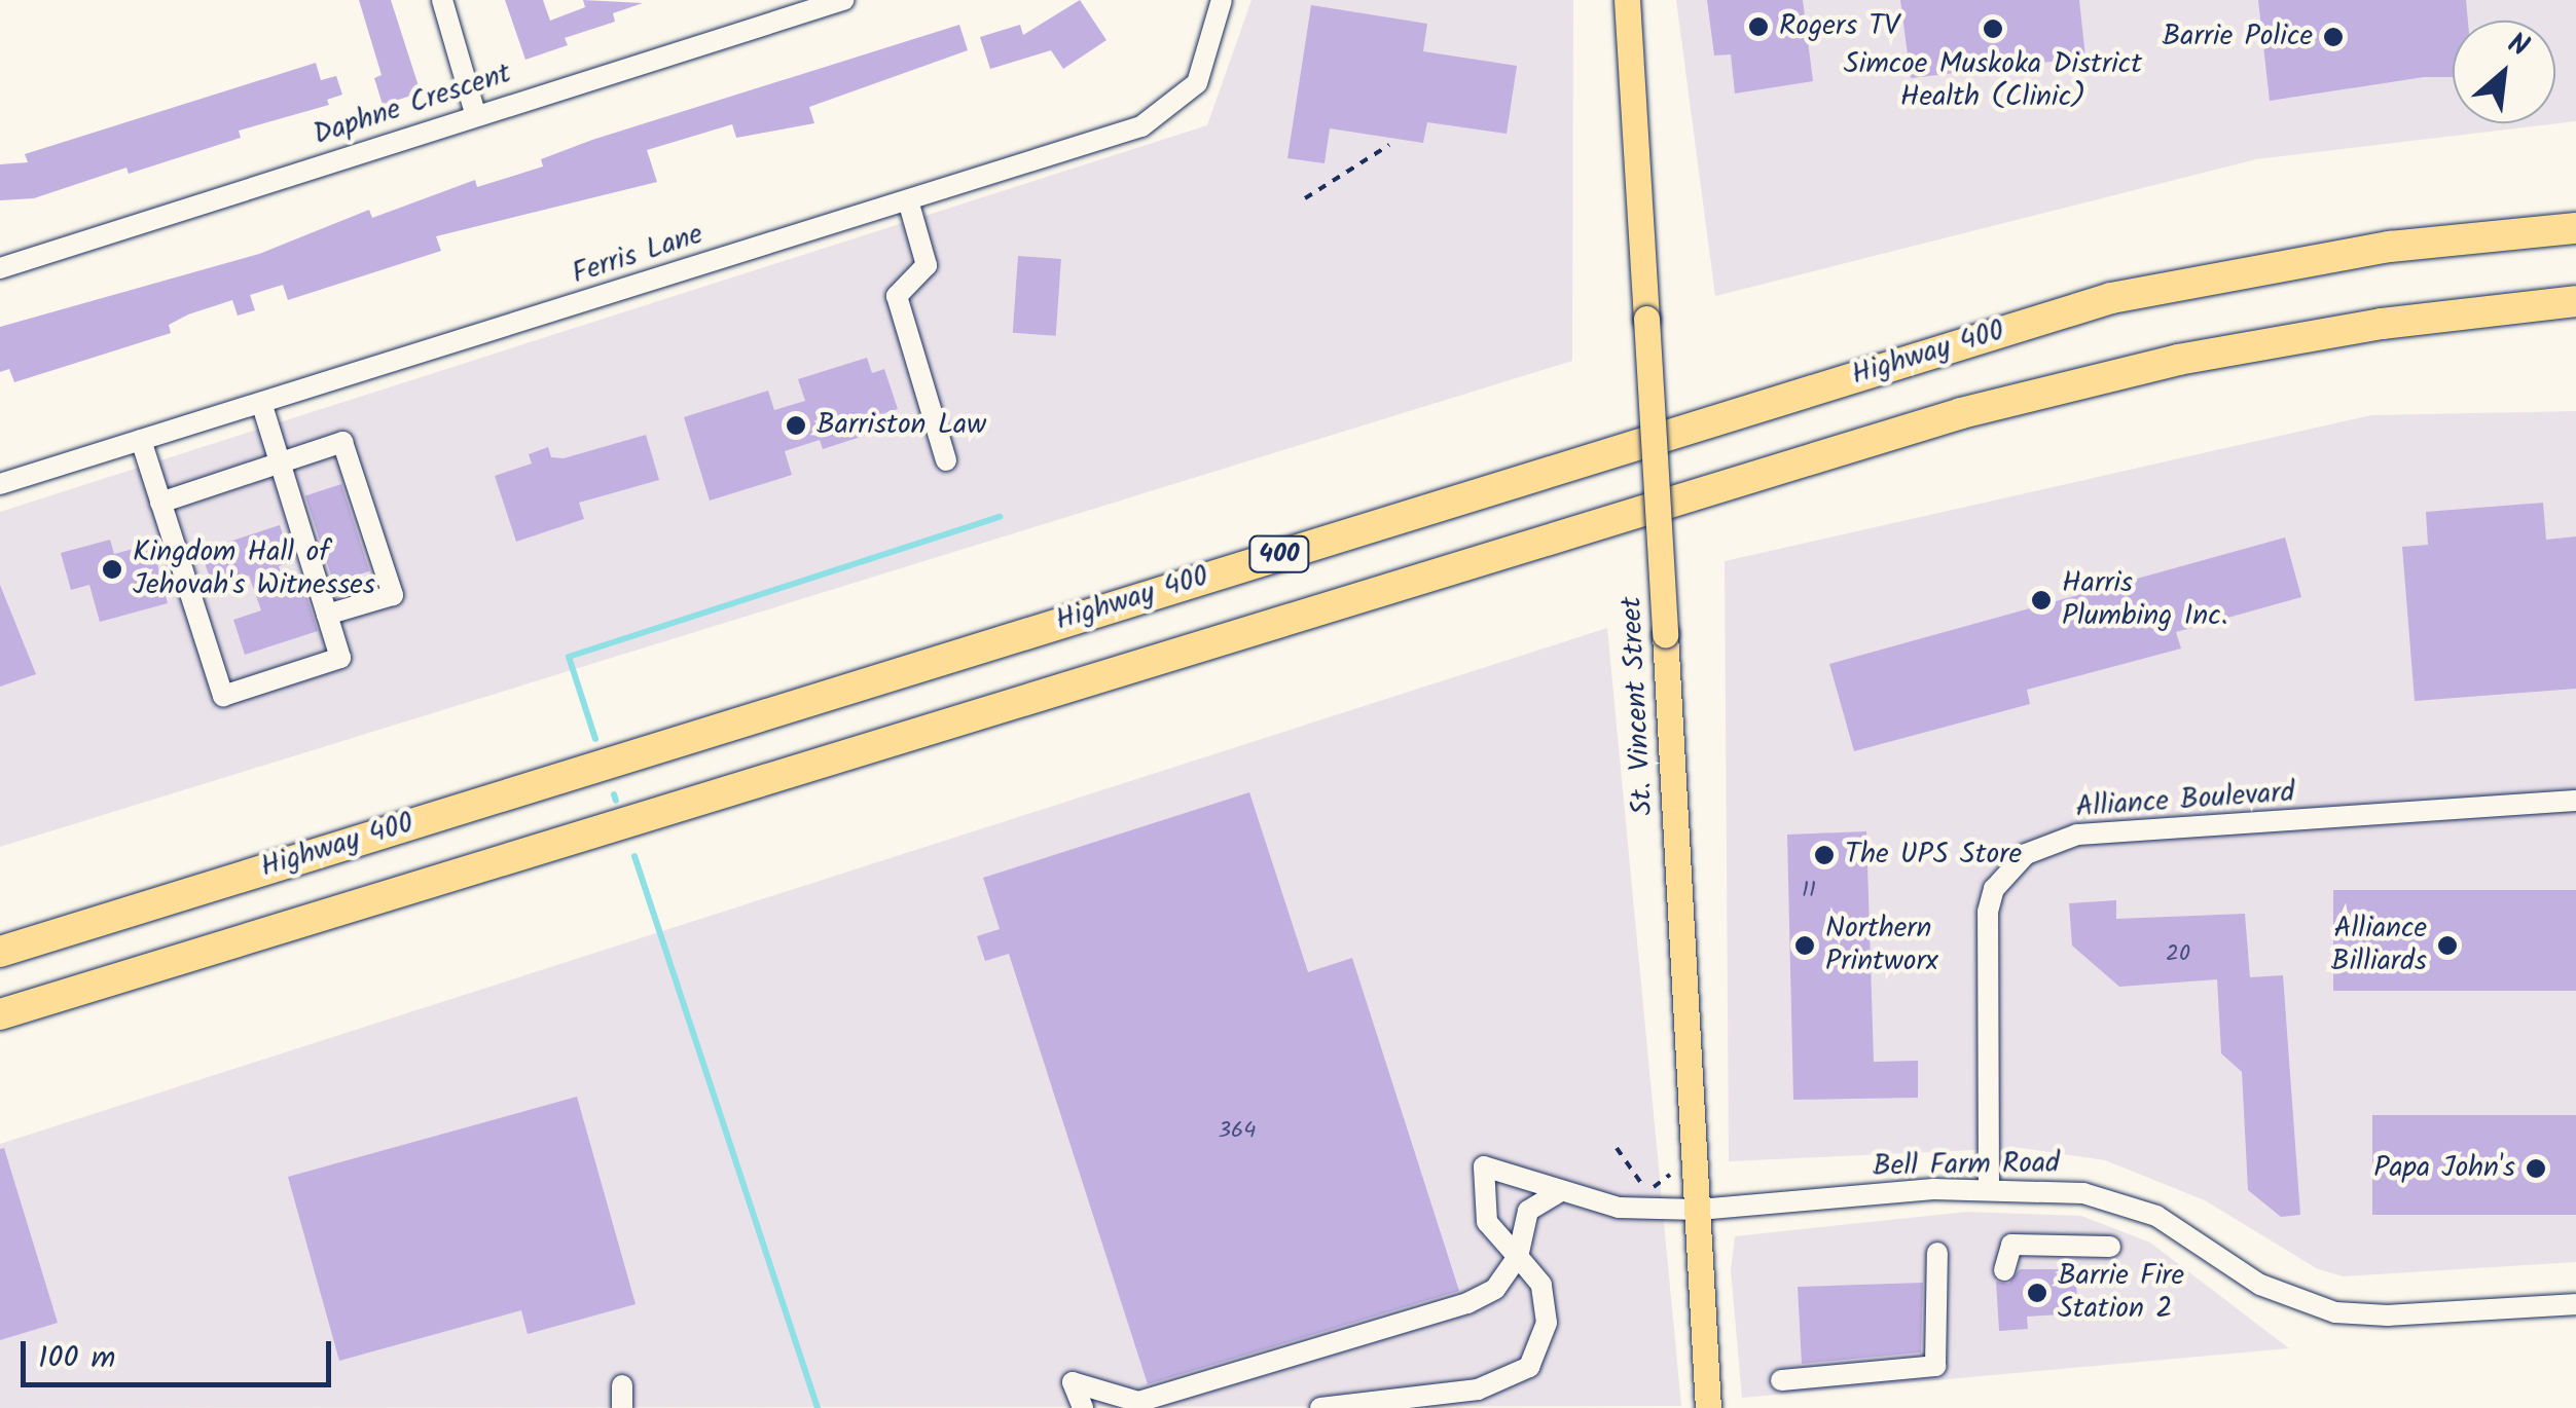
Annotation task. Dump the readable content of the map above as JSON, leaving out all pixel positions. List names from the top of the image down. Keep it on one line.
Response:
{"streets":{"highway":["Highway 400","400"],"main road":["St. Vincent Street"],"street":["Daphne Crescent","Ferris Lane","Alliance Boulevard","Bell Farm Road"]},"crossings":[["St. Vincent Street","Bell Farm Road"],["Alliance Boulevard","Bell Farm Road"]],"places":["Rogers TV","Simcoe Muskoka District Health (Clinic)","Barrie Police","Barriston Law","Kingdom Hall of Jehovah's Witnesses","Harris Plumbing Inc.","The UPS Store","Northern Printworx","Alliance Billiards","Papa John's","Barrie Fire Station 2"],"house_numbers":["11","20","364"],"scale_bar":"100 m","north":"top right"}
